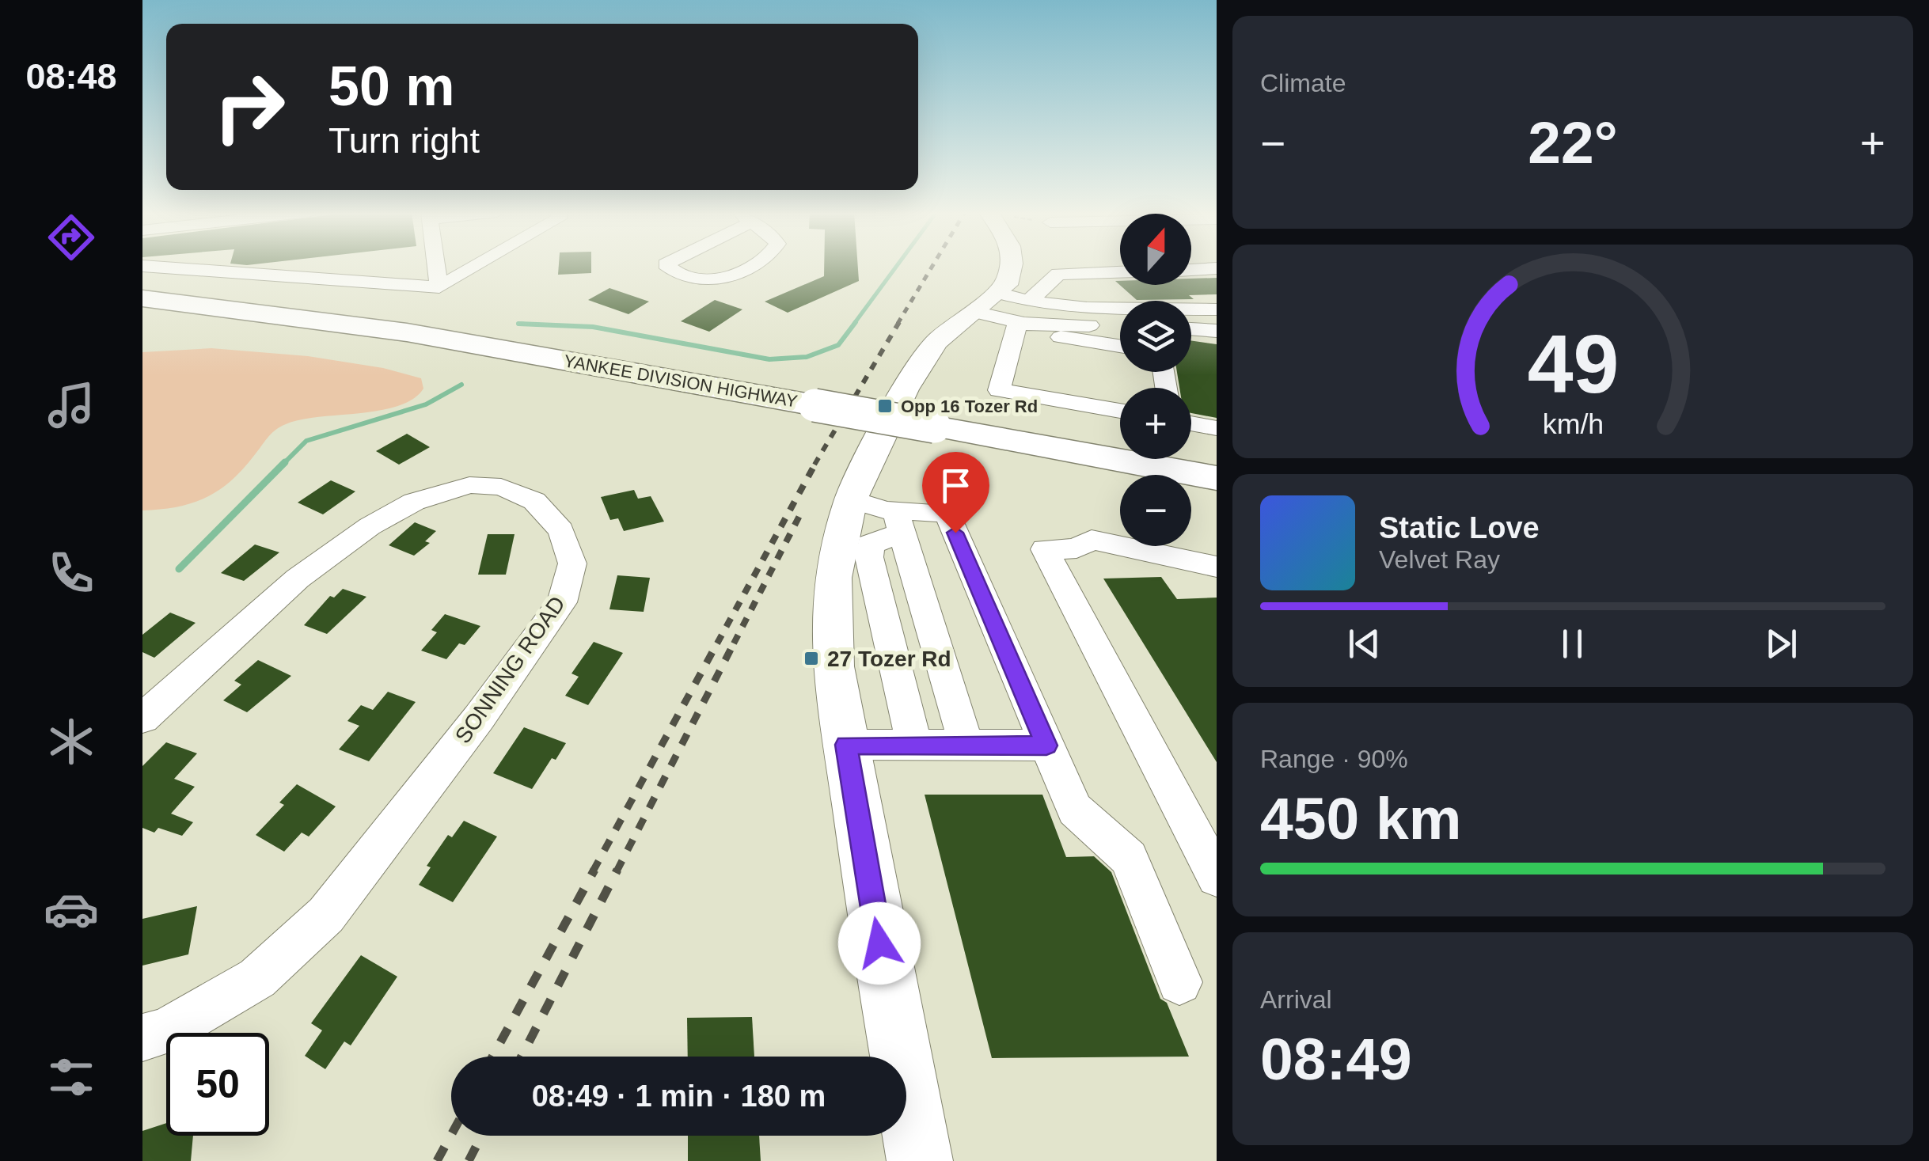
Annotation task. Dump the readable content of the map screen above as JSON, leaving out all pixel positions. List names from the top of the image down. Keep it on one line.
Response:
{"streets":{"highway":["YANKEE DIVISION HIGHWAY"],"street":["SONNING ROAD"]},"places":{"transit":["Opp 16 Tozer Rd","27 Tozer Rd"]},"north":"top","page":{"tabs":"08:48","tile":["Climate",["Range · 90%","450 km"],["Arrival","08:49"]],"turn":["50 m","Turn right"],"heat":["−","22°","+"],"map_buttons":["+","−"],"song":["Static Love","Velvet Ray"],"limit":"50","trip":"08:49 · 1 min · 180 m","gauge":["49","km/h"]}}
